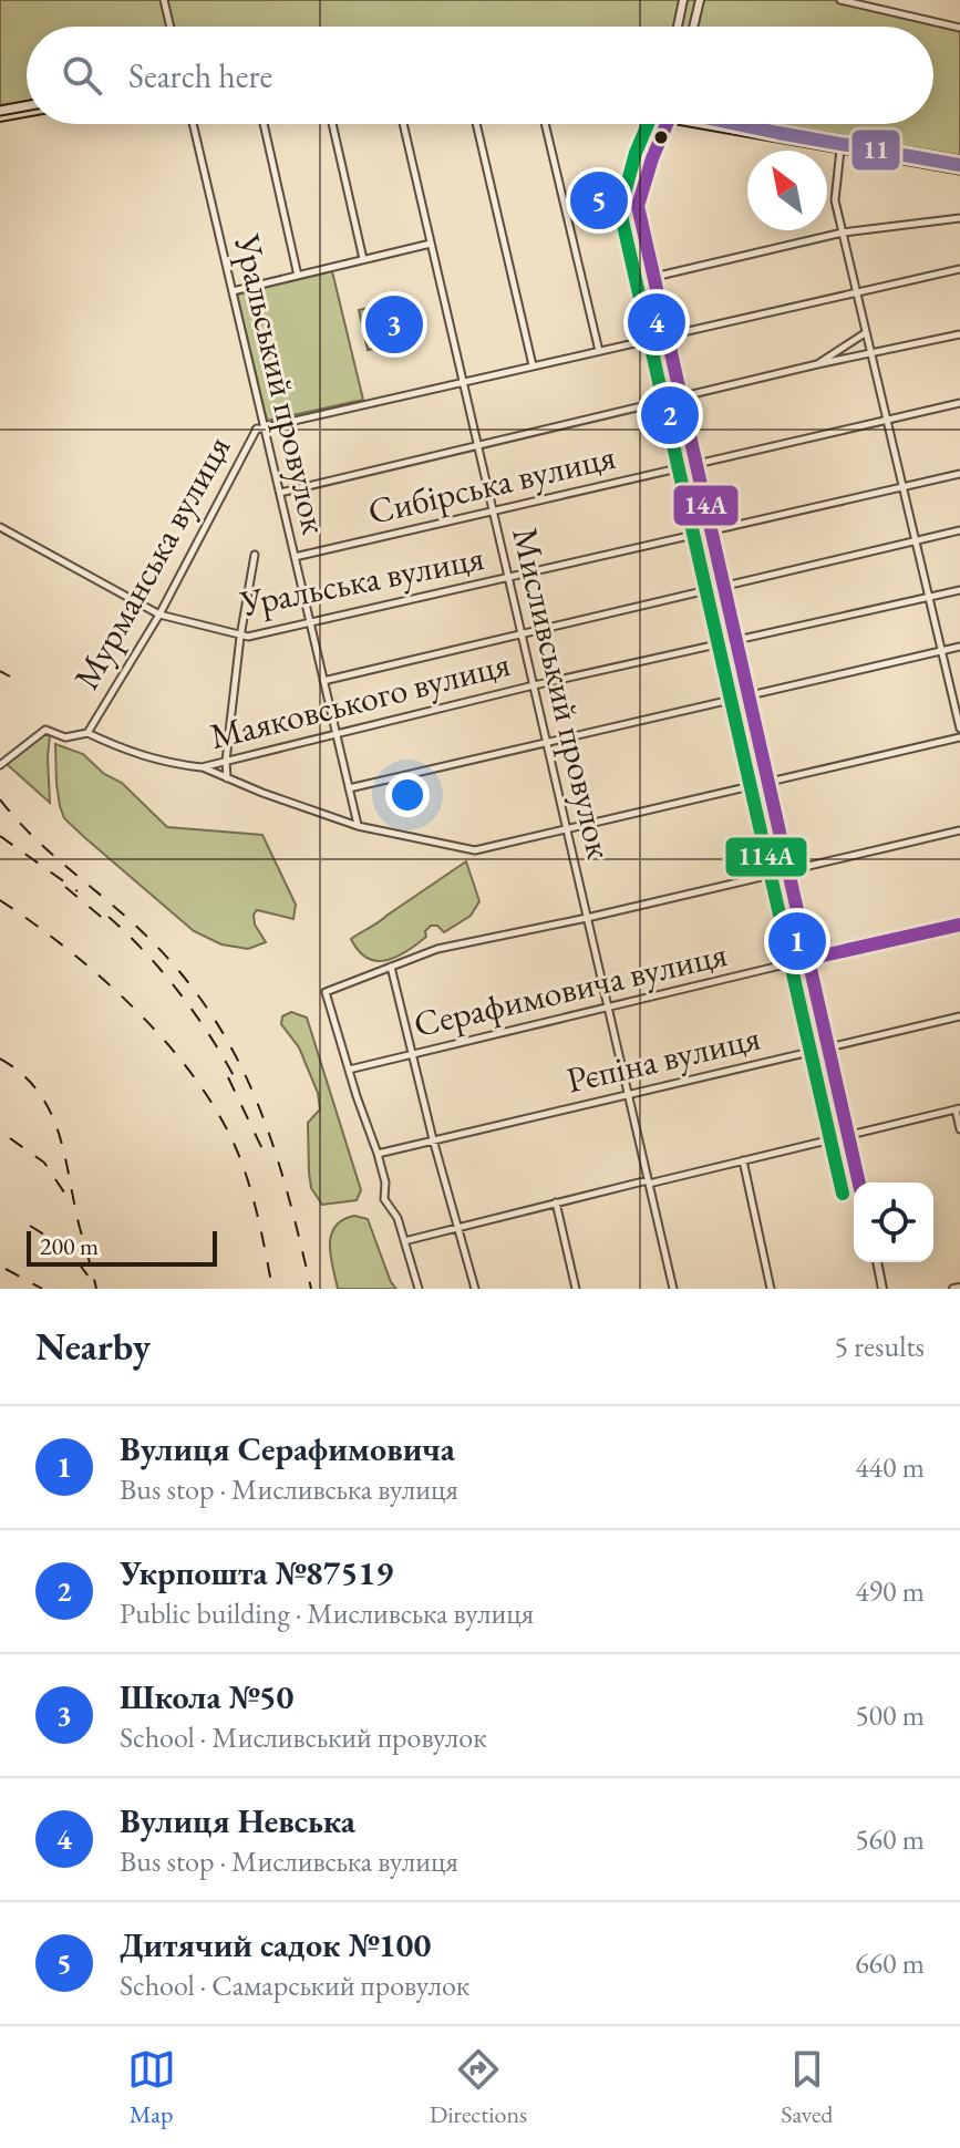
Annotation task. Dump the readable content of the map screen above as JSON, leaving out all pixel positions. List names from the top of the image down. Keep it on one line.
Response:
{"streets":{"street":["Уральський провулок","Сибірська вулиця","Мурманська вулиця","Уральська вулиця","Мисливський провулок","Маяковського вулиця","Серафимовича вулиця","Рєпіна вулиця"]},"crossings":[["Уральський провулок","Сибірська вулиця"],["Уральський провулок","Мурманська вулиця"],["Уральський провулок","Уральська вулиця"],["Уральський провулок","Маяковського вулиця"],["Сибірська вулиця","Мисливський провулок"],["Мурманська вулиця","Уральська вулиця"],["Мурманська вулиця","Маяковського вулиця"],["Уральська вулиця","Мисливський провулок"],["Мисливський провулок","Маяковського вулиця"],["Мисливський провулок","Серафимовича вулиця"],["Мисливський провулок","Рєпіна вулиця"]],"lines":["transit line 11","transit line 14А","transit line 114А"],"scale_bar":"200 m","north":"top left","page":{"search":"Search here","pins":["5","4","3","2","1"],"scale":"200 m","heading":["Nearby","5 results"],"list":[{"mark":"1","name":"Вулиця Серафимовича","note":"Bus stop · Мисливська вулиця","value":"440 m"},{"mark":"2","name":"Укрпошта №87519","note":"Public building · Мисливська вулиця","value":"490 m"},{"mark":"3","name":"Школа №50","note":"School · Мисливський провулок","value":"500 m"},{"mark":"4","name":"Вулиця Невська","note":"Bus stop · Мисливська вулиця","value":"560 m"},{"mark":"5","name":"Дитячий садок №100","note":"School · Самарський провулок","value":"660 m"}],"nav":["Map","Directions","Saved"]}}
